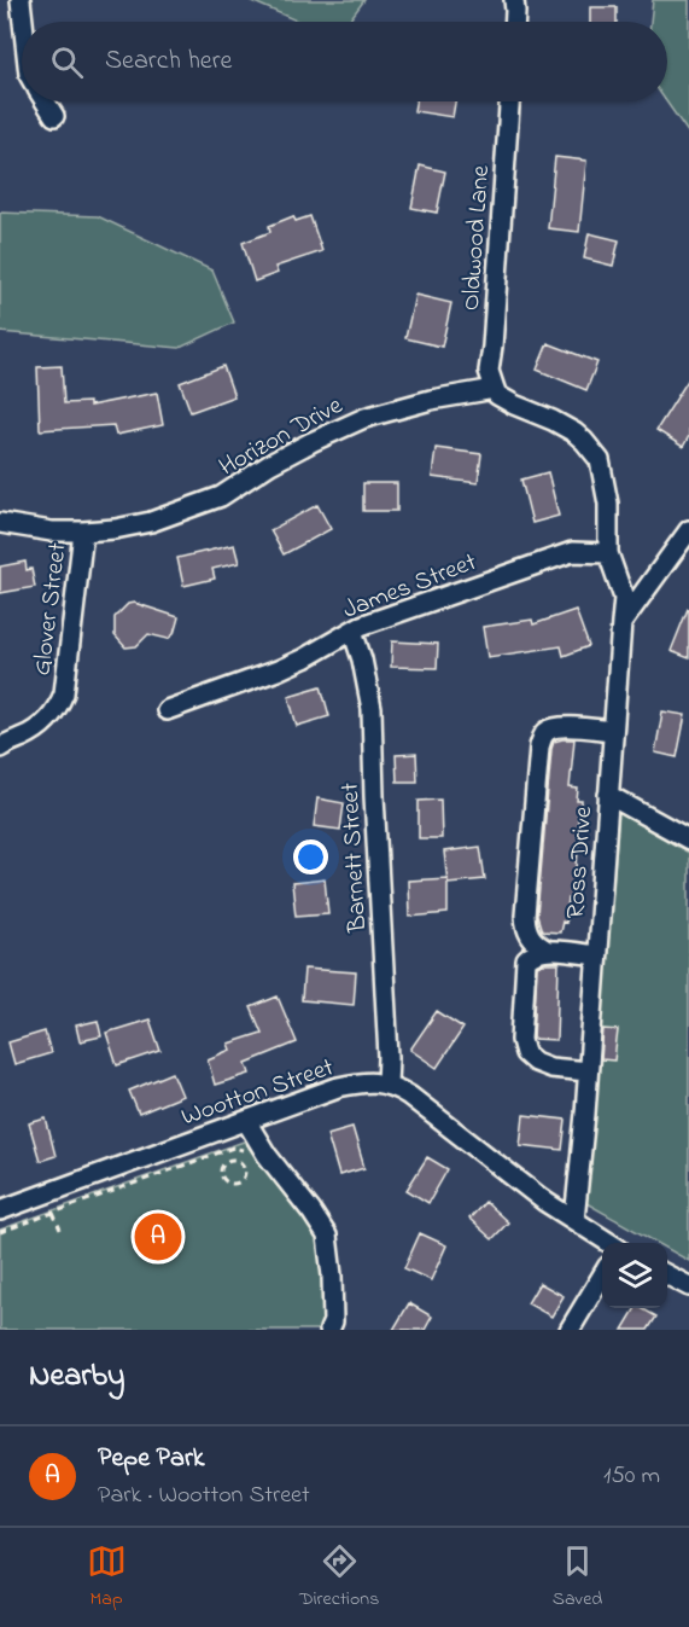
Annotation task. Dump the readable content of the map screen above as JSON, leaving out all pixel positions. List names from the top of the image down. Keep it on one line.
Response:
{"streets":{"street":["Oldwood Lane","Horizon Drive","James Street","Glover Street","Barnett Street","Ross Drive","Wootton Street"]},"crossings":[["Oldwood Lane","Horizon Drive"],["Horizon Drive","Glover Street"],["James Street","Barnett Street"],["Barnett Street","Wootton Street"]],"page":{"search":"Search here","pins":"A","heading":"Nearby","list":[{"mark":"A","name":"Pepe Park","note":"Park · Wootton Street","value":"150 m"}],"nav":["Map","Directions","Saved"]}}
